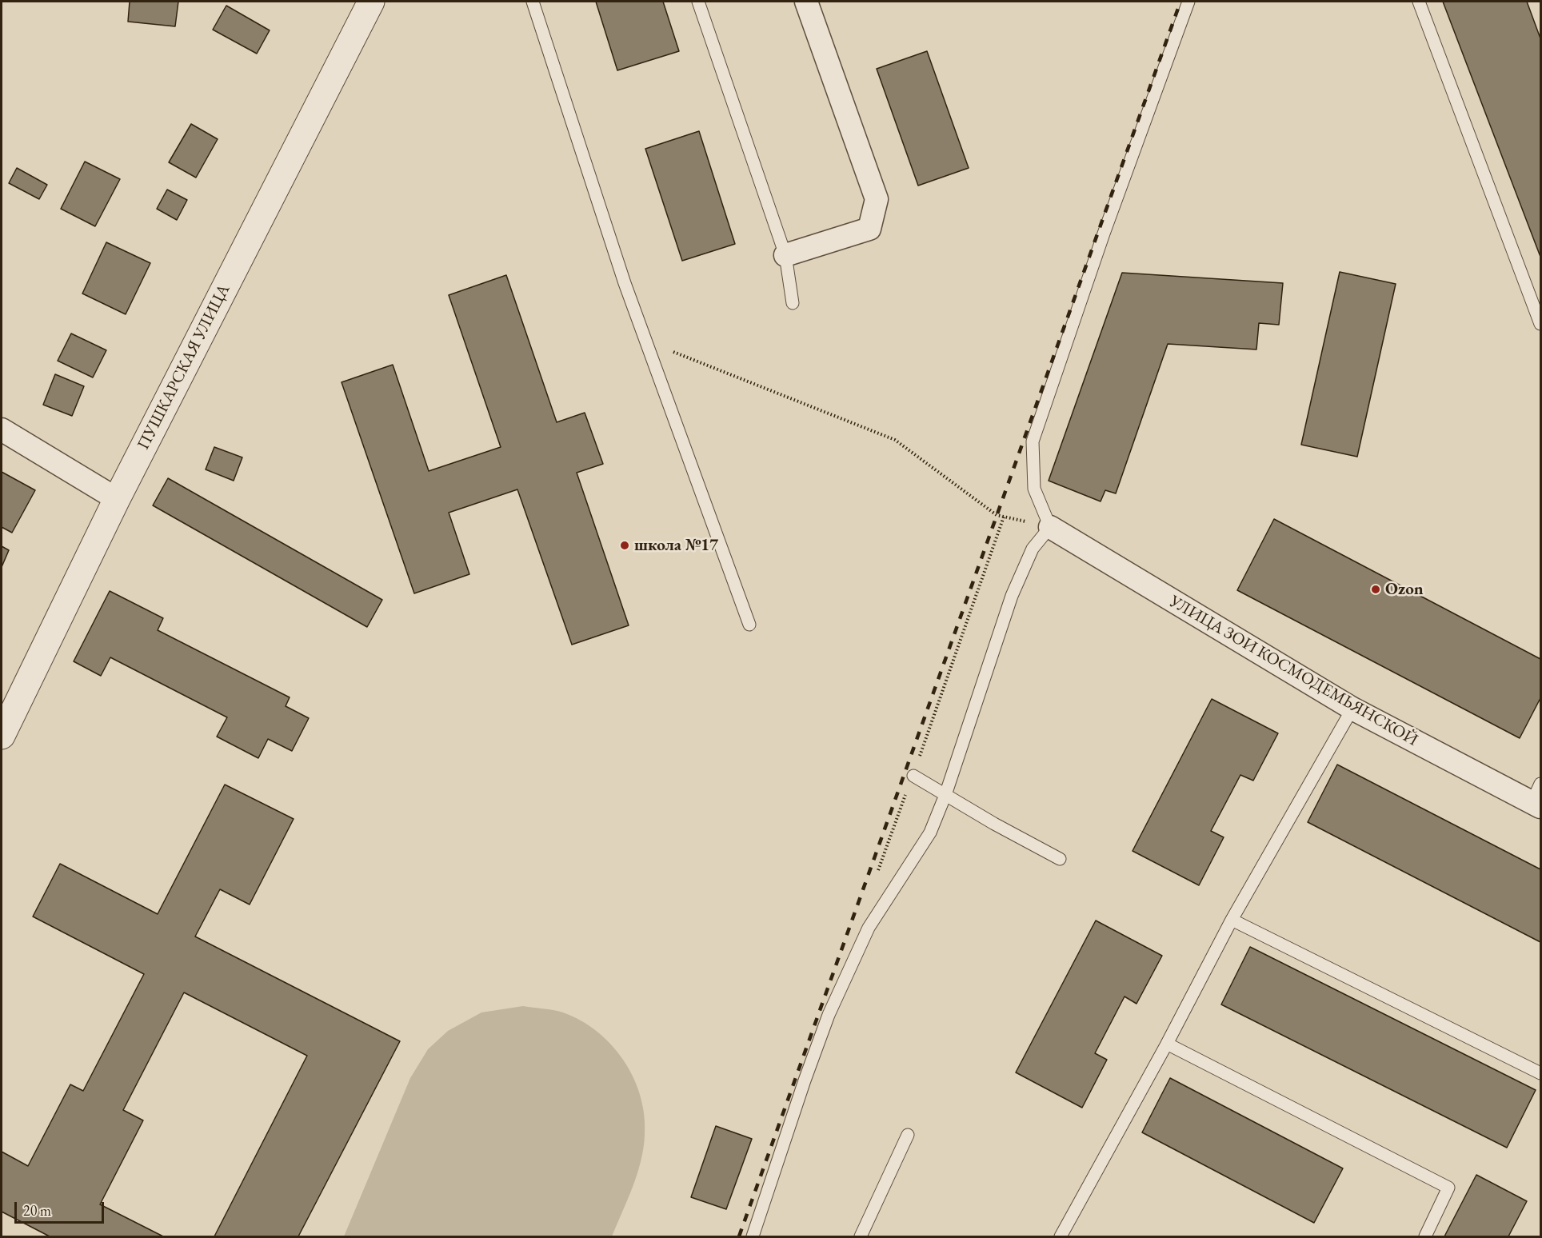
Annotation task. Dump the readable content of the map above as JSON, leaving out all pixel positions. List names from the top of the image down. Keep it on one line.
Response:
{"streets":{"street":["ПУШКАРСКАЯ УЛИЦА","УЛИЦА ЗОИ КОСМОДЕМЬЯНСКОЙ"]},"places":["школа №17","Ozon"],"scale_bar":"20 m"}
